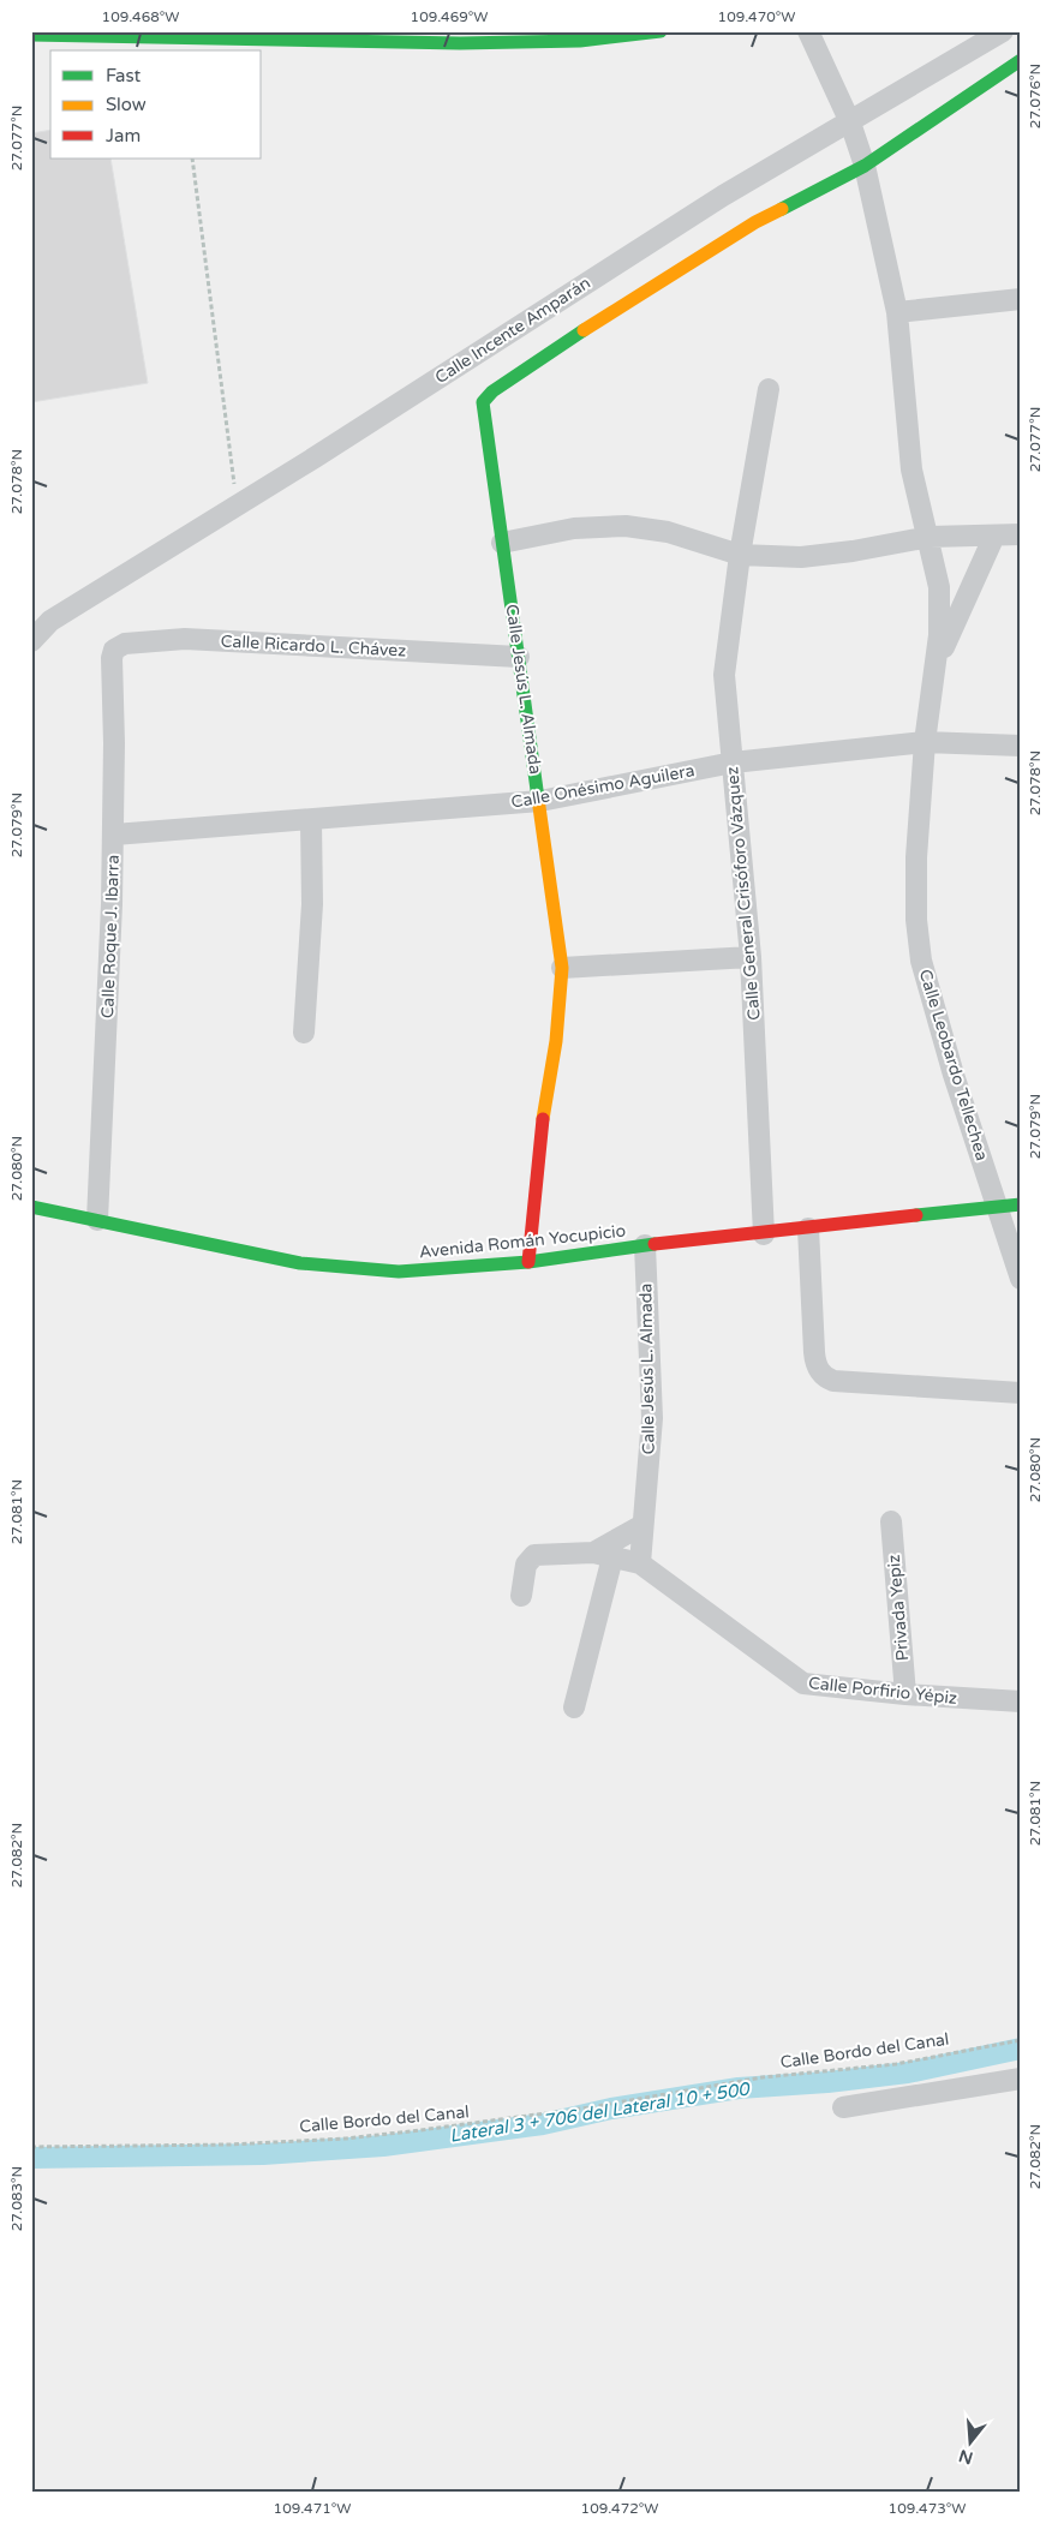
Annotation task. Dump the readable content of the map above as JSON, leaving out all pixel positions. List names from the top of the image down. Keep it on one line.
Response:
{"streets":{"street":["Calle Incente Amparán","Calle Ricardo L. Chávez","Calle Jesús L. Almada","Calle Onésimo Aguilera","Calle General Crisóforo Vázquez","Calle Roque J. Ibarra","Calle Leobardo Tellechea","Avenida Román Yocupicio","Privada Yepiz","Calle Porfirio Yépiz"],"path":["Calle Bordo del Canal"]},"crossings":[["Calle Incente Amparán","Calle Leobardo Tellechea"],["Calle Ricardo L. Chávez","Calle Jesús L. Almada"],["Calle Ricardo L. Chávez","Calle Roque J. Ibarra"],["Calle Jesús L. Almada","Calle Onésimo Aguilera"],["Calle Jesús L. Almada","Calle Leobardo Tellechea"],["Calle Jesús L. Almada","Avenida Román Yocupicio"],["Calle Jesús L. Almada","Calle Porfirio Yépiz"],["Calle Onésimo Aguilera","Calle General Crisóforo Vázquez"],["Calle Onésimo Aguilera","Calle Roque J. Ibarra"],["Calle Onésimo Aguilera","Calle Leobardo Tellechea"],["Calle General Crisóforo Vázquez","Avenida Román Yocupicio"],["Calle Roque J. Ibarra","Avenida Román Yocupicio"],["Calle Leobardo Tellechea","Avenida Román Yocupicio"],["Privada Yepiz","Calle Porfirio Yépiz"]],"water":["Lateral 3 + 706 del Lateral 10 + 500"],"legend":["Fast","Slow","Jam"],"north":"bottom","coordinates":["109.468°W","109.469°W","109.470°W","27.076°N","27.077°N","27.078°N","27.079°N","27.080°N","27.081°N","27.082°N","27.083°N","109.471°W","109.472°W","109.473°W"]}
